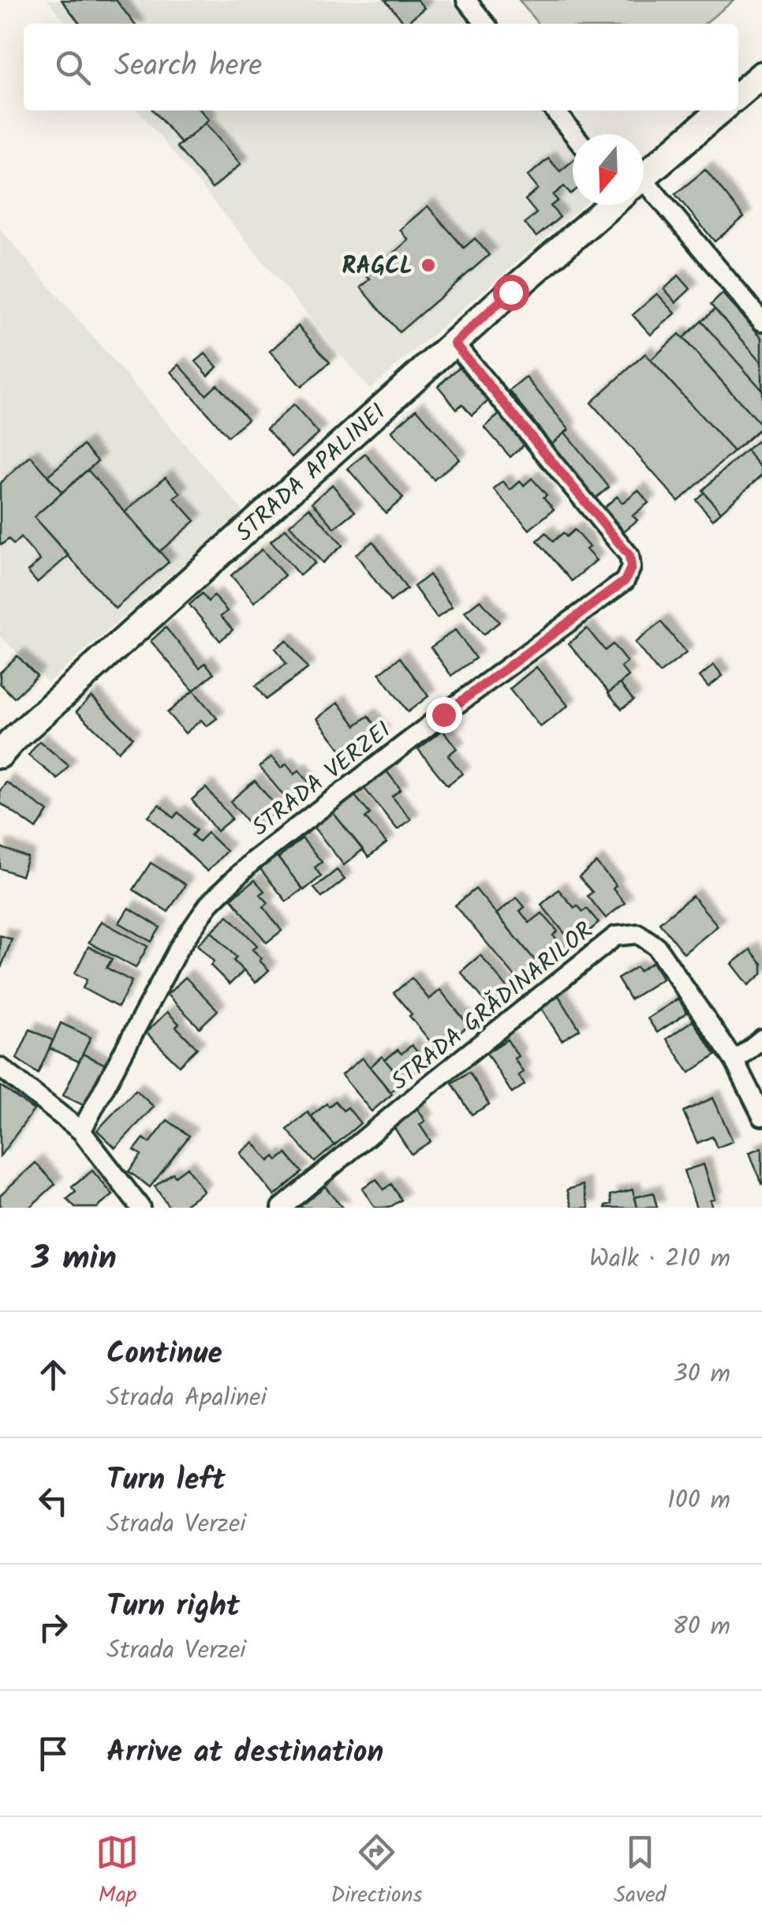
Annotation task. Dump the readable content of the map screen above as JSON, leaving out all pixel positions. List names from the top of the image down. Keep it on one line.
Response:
{"streets":{"street":["STRADA APALINEI","STRADA VERZEI","STRADA GRĂDINARILOR"]},"crossings":[["STRADA APALINEI","STRADA VERZEI"]],"places":["RAGCL"],"north":"bottom","page":{"search":"Search here","heading":["3 min","Walk · 210 m"],"list":[["Continue","Strada Apalinei","30 m"],["Turn left","Strada Verzei","100 m"],["Turn right","Strada Verzei","80 m"],"Arrive at destination"],"nav":["Map","Directions","Saved"]}}
